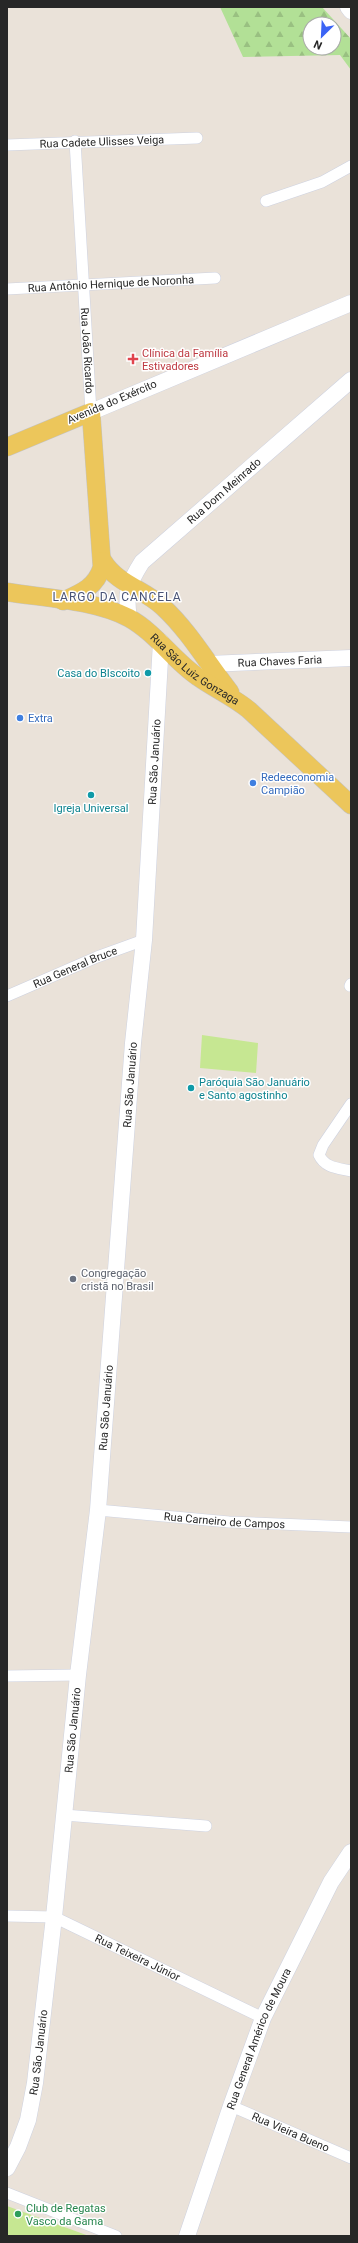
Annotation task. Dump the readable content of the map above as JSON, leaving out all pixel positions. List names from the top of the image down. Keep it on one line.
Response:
{"streets":{"main road":["Rua João Ricardo","Avenida do Exército","Rua São Luiz Gonzaga"],"street":["Rua Cadete Ulisses Veiga","Rua Antônio Hernique de Noronha","Rua Dom Meinrado","Rua Chaves Faria","Rua São Januário","Rua General Bruce","Rua Carneiro de Campos","Rua Teixeira Júnior","Rua General Américo de Moura","Rua Vieira Bueno"]},"crossings":[["Rua Cadete Ulisses Veiga","Rua João Ricardo"],["Rua Antônio Hernique de Noronha","Rua João Ricardo"],["Rua João Ricardo","Avenida do Exército"],["Rua Dom Meinrado","Rua São Luiz Gonzaga"],["Rua São Luiz Gonzaga","Rua São Januário"],["Rua São Januário","Rua General Bruce"],["Rua São Januário","Rua Carneiro de Campos"],["Rua São Januário","Rua Teixeira Júnior"],["Rua Teixeira Júnior","Rua General Américo de Moura"],["Rua General Américo de Moura","Rua Vieira Bueno"]],"districts":["LARGO DA CANCELA"],"places":{"health":["Clínica da Família Estivadores"],"other":["Casa do BIscoito","Extra","Redeeconomia Campião","Igreja Universal","Paróquia São Januário e Santo agostinho","Congregação cristã no Brasil","Club de Regatas Vasco da Gama"]},"north":"bottom left"}
